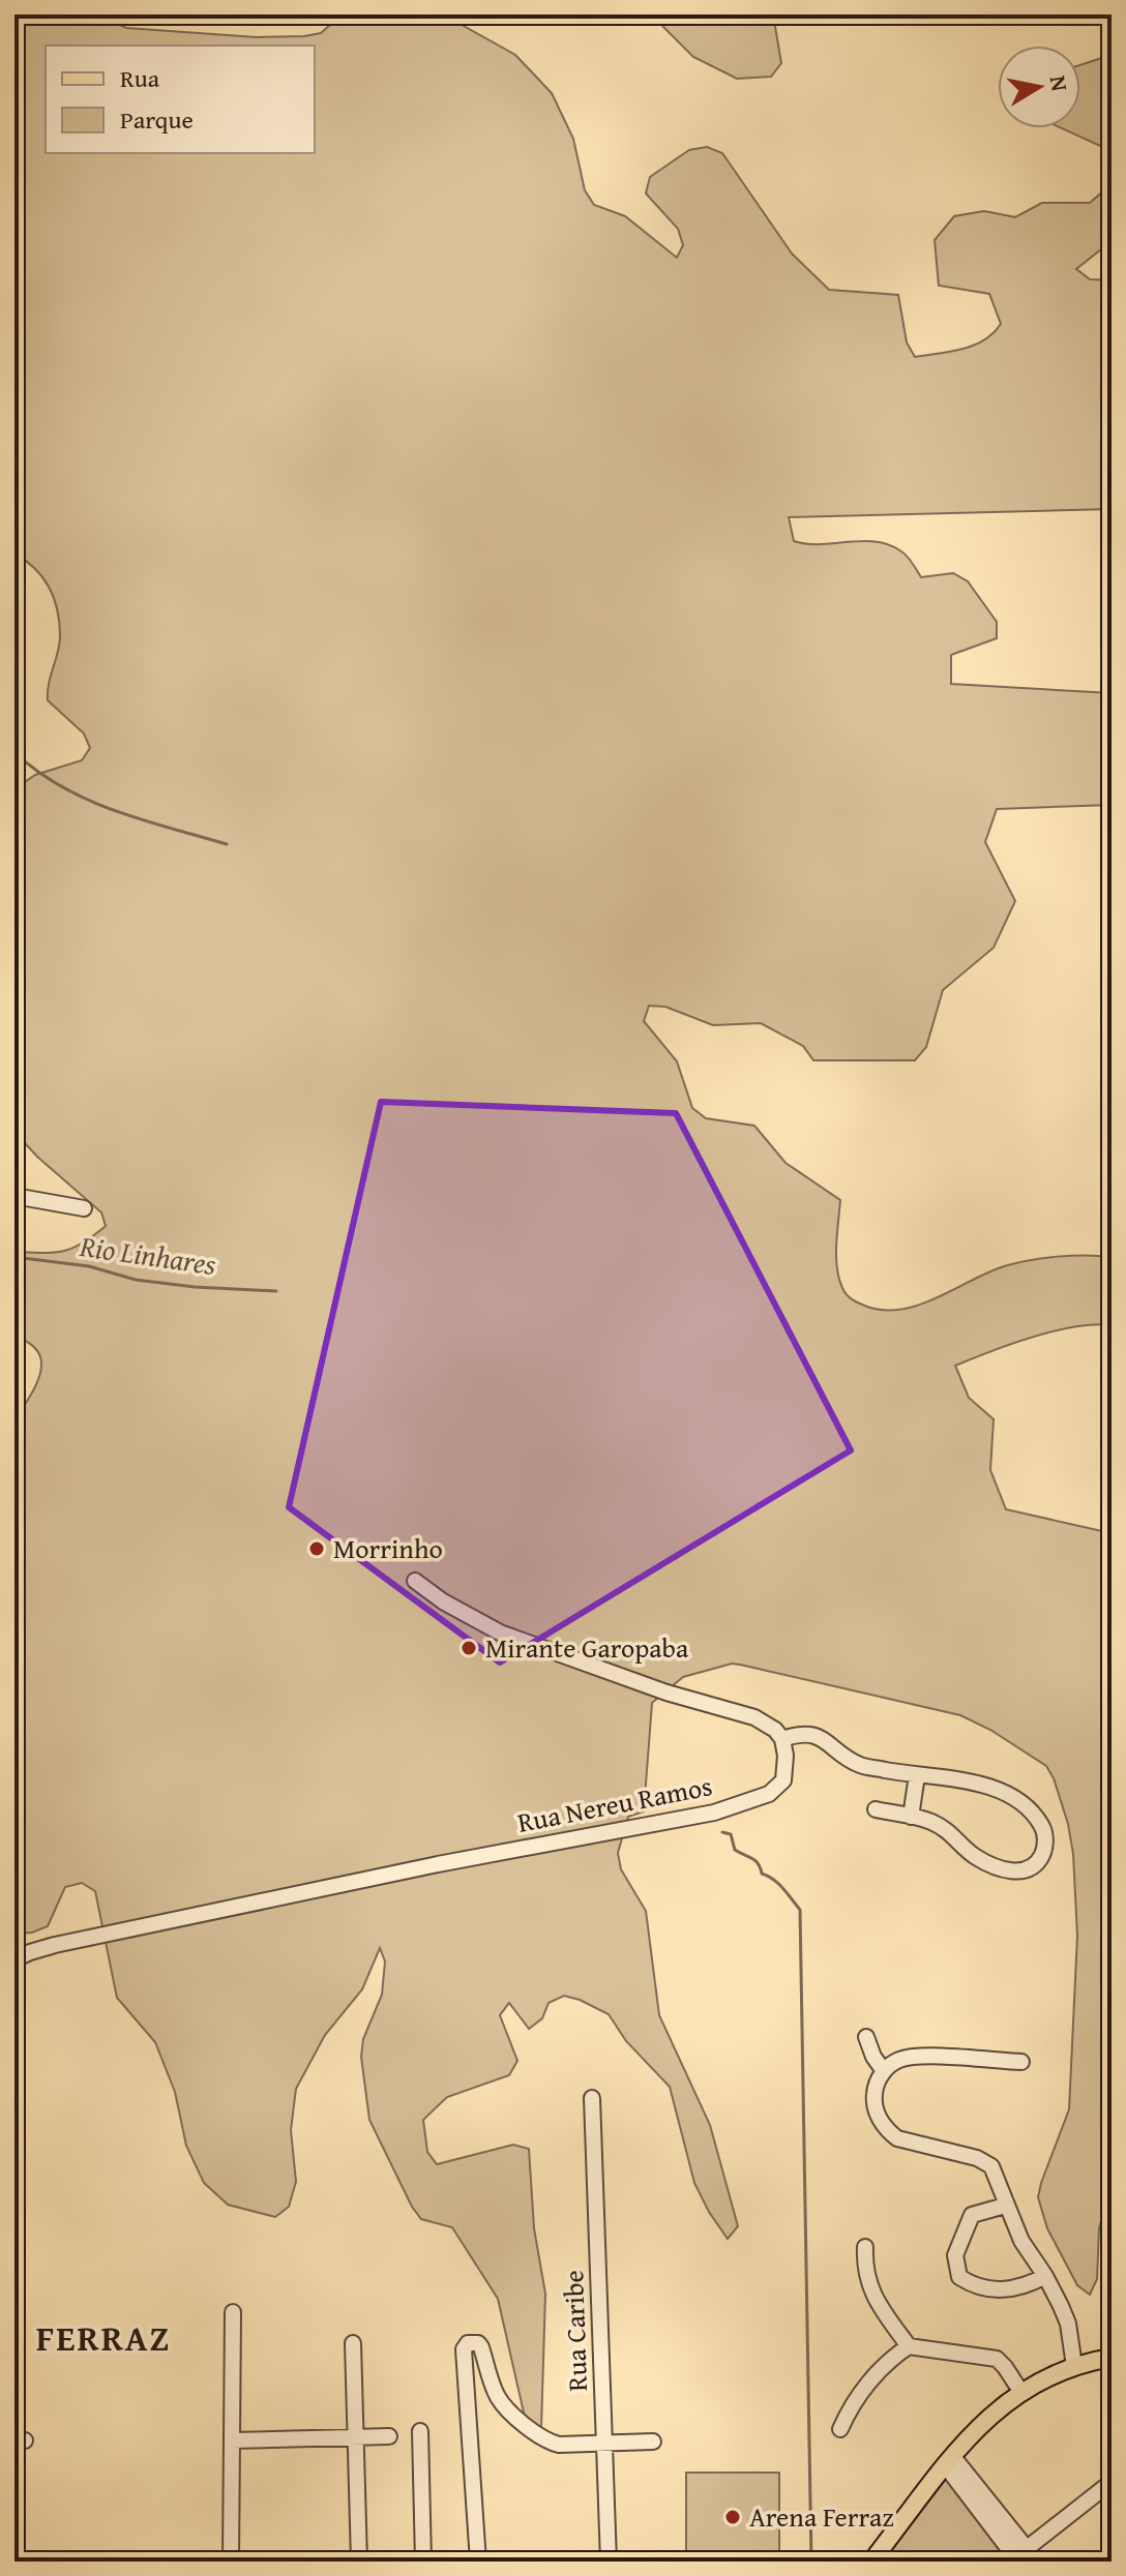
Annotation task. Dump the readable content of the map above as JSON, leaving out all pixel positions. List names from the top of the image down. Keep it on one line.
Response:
{"streets":{"street":["Rua Nereu Ramos","Rua Caribe"]},"districts":["FERRAZ"],"water":["Rio Linhares"],"places":["Morrinho","Mirante Garopaba","Arena Ferraz"],"legend":["Rua","Parque"],"north":"right"}
